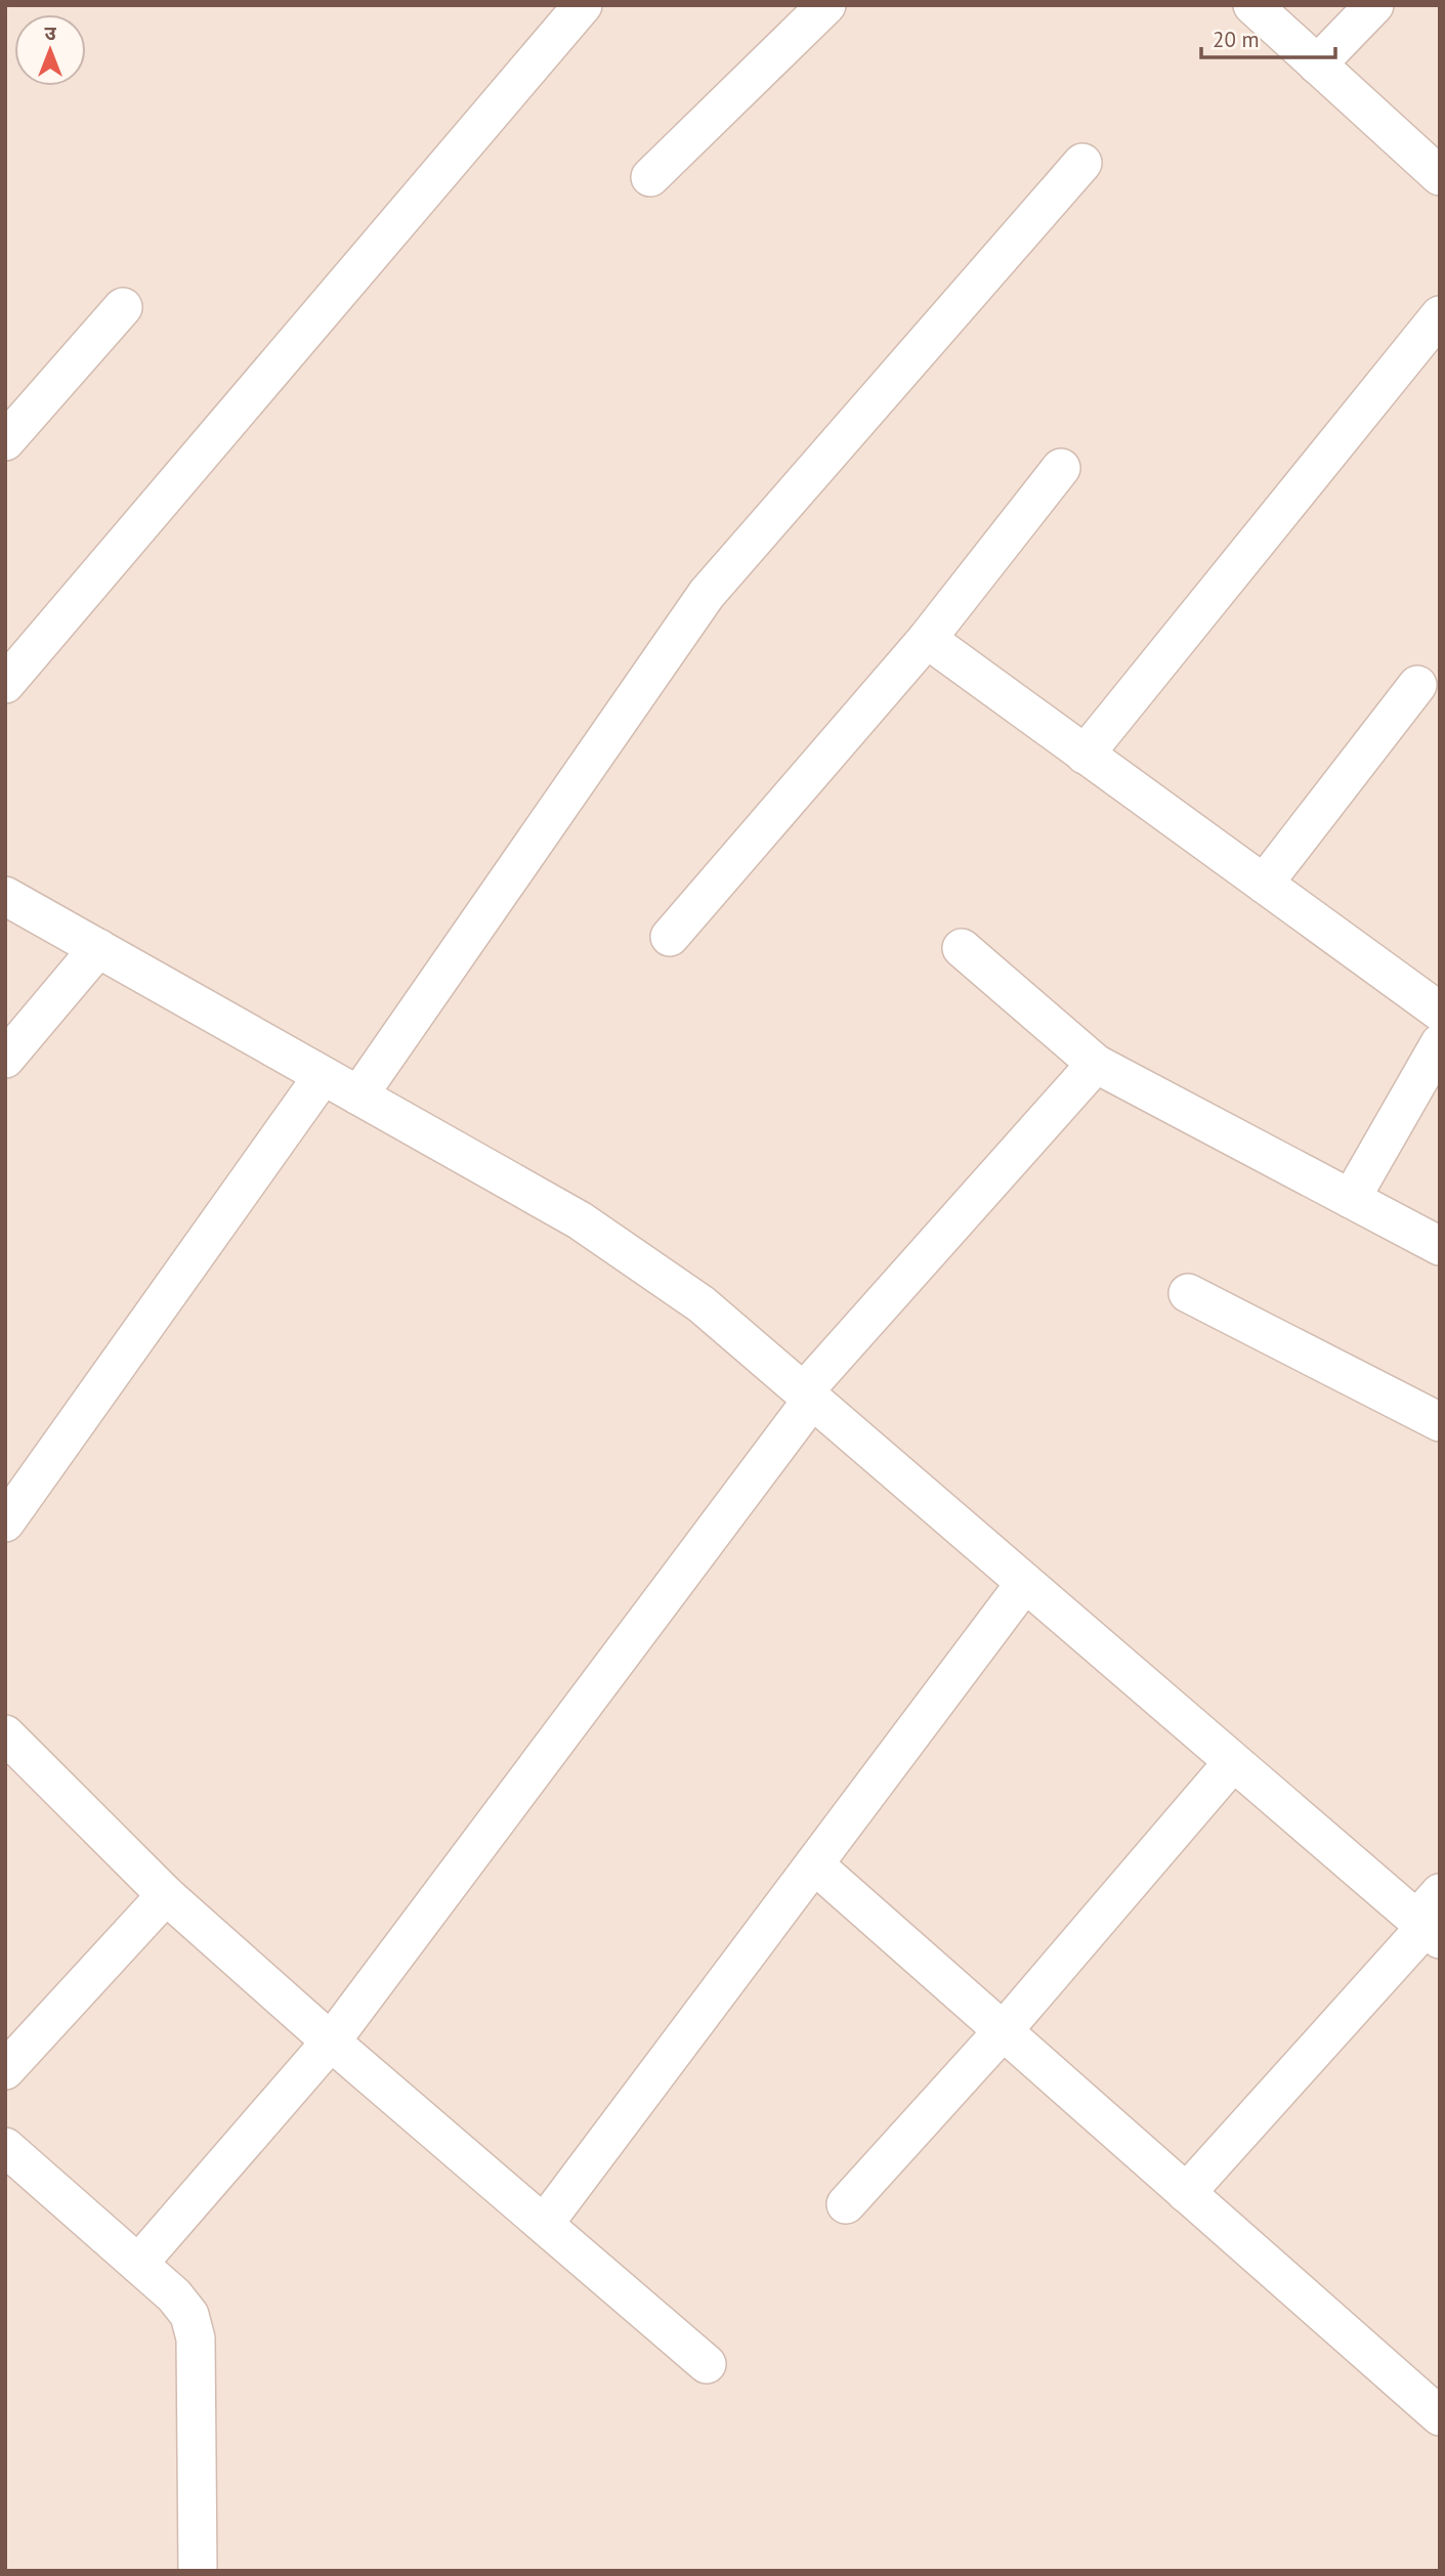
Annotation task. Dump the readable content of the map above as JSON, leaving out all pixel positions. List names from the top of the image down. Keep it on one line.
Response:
{"scale_bar":"20 m","north":"top"}
